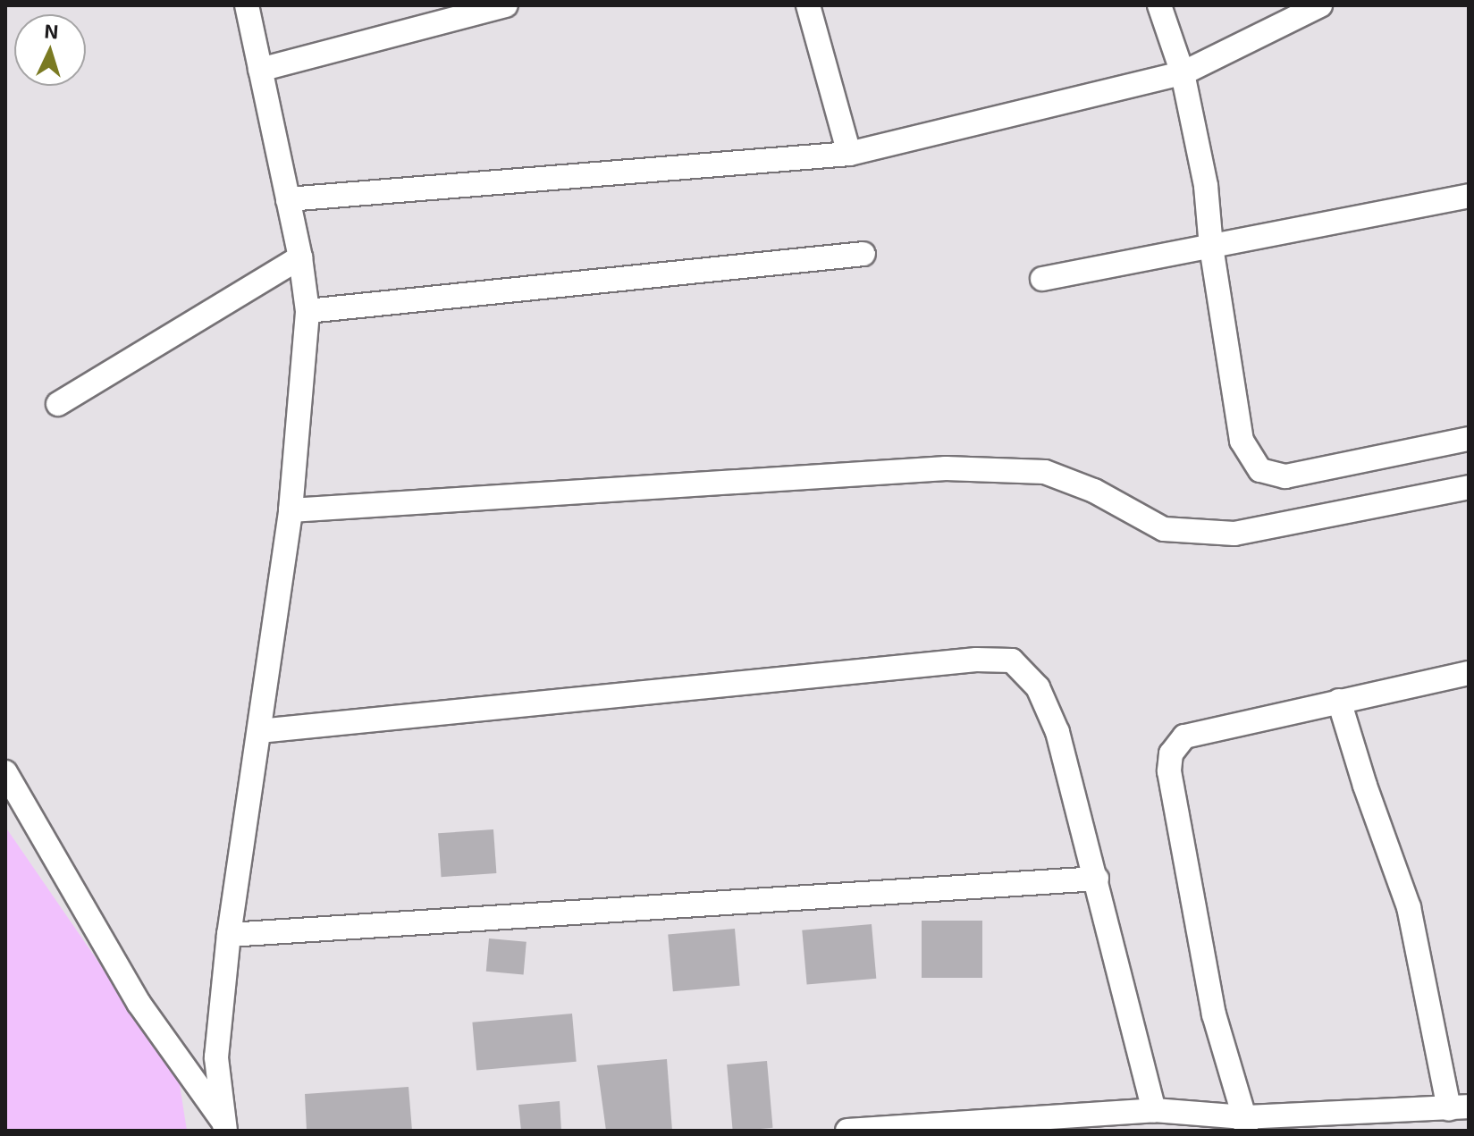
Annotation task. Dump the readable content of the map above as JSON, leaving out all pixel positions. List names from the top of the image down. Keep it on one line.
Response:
{"north":"top"}
